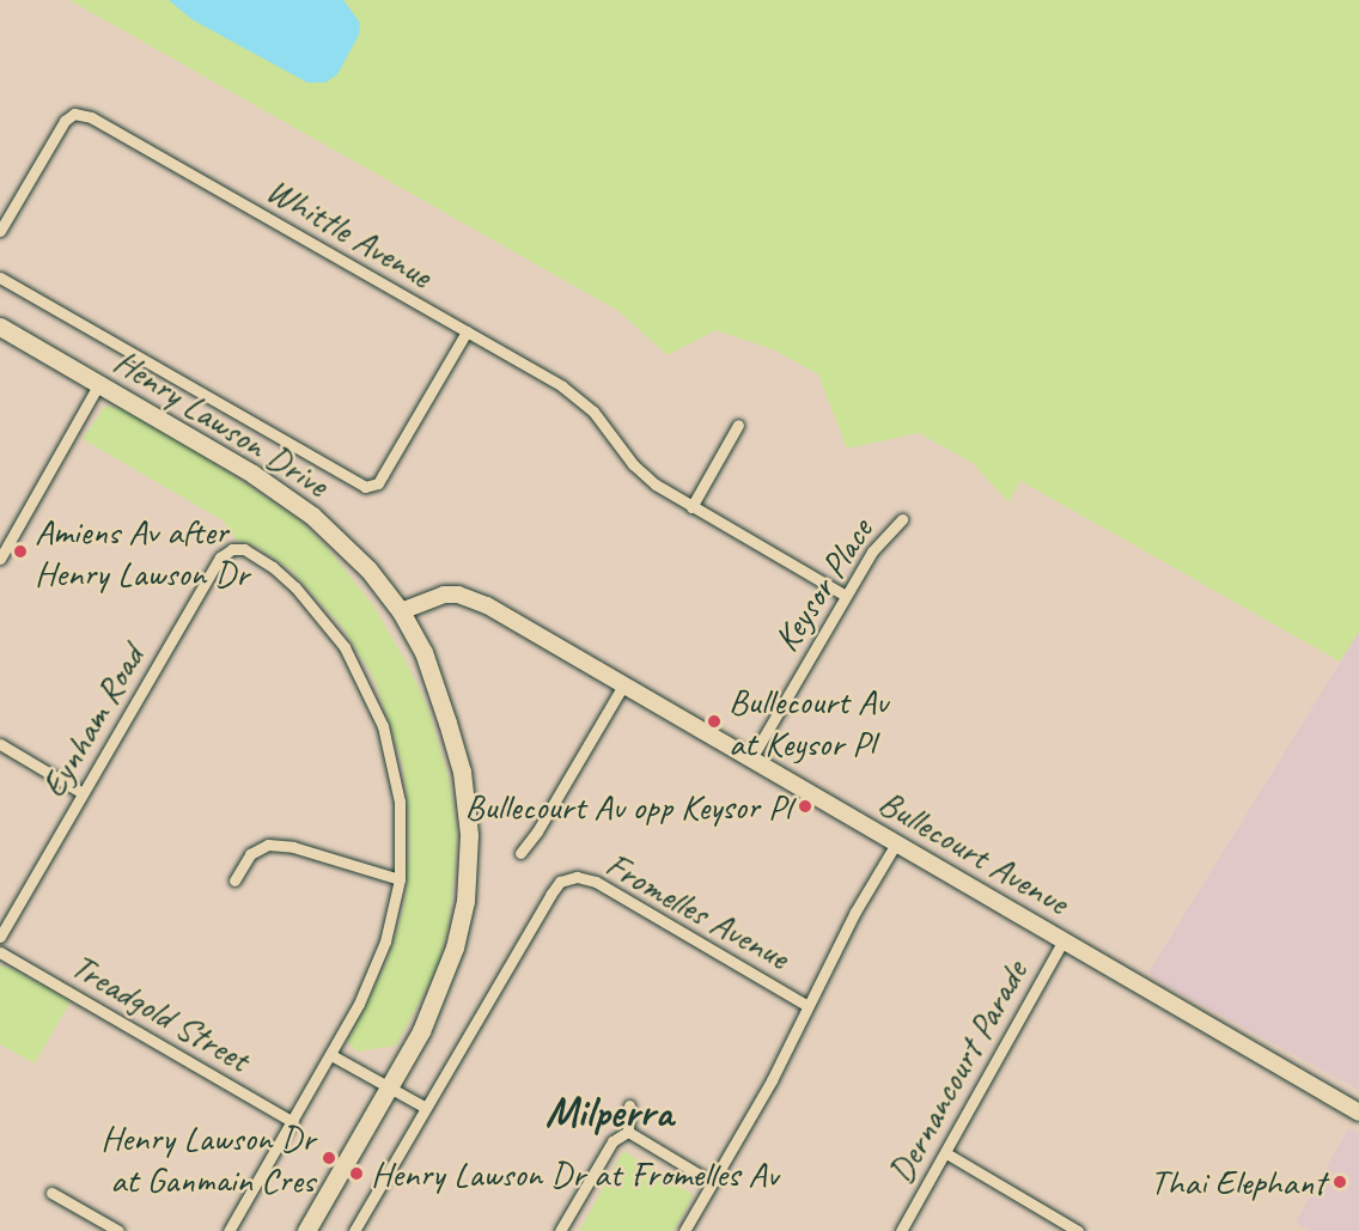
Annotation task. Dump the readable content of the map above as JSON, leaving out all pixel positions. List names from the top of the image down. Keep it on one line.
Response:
{"streets":{"main road":["Henry Lawson Drive","Bullecourt Avenue"],"street":["Whittle Avenue","Keysor Place","Eynham Road","Fromelles Avenue","Treadgold Street","Dernancourt Parade"]},"crossings":[["Whittle Avenue","Keysor Place"],["Henry Lawson Drive","Bullecourt Avenue"],["Keysor Place","Bullecourt Avenue"],["Bullecourt Avenue","Dernancourt Parade"]],"districts":["Milperra"],"places":["Amiens Av after Henry Lawson Dr","Bullecourt Av at Keysor Pl","Bullecourt Av opp Keysor Pl","Henry Lawson Dr at Ganmain Cres","Henry Lawson Dr at Fromelles Av","Thai Elephant"]}
